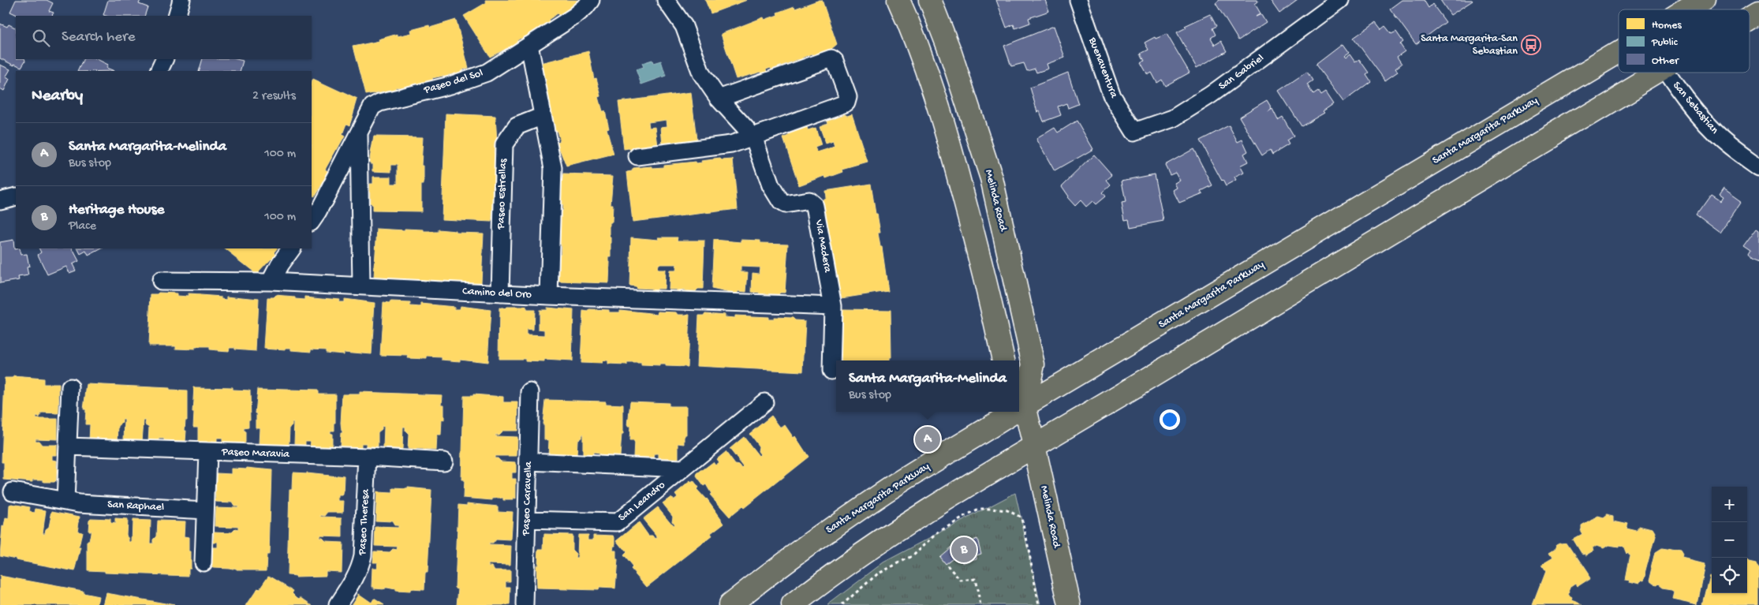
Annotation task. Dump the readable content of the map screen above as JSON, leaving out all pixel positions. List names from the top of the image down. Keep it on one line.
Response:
{"streets":{"main road":["Santa Margarita Parkway","Melinda Road"],"street":["Buenaventura","San Gabriel","Paseo del Sol","San Sebastian","Paseo Estrellas","Via Madera","Camino del Oro","Paseo Maravia","Paseo Caravella","San Leandro","San Raphael","Paseo Theresa"]},"crossings":[["Buenaventura","San Gabriel"],["Paseo del Sol","Camino del Oro"],["Santa Margarita Parkway","Melinda Road"],["Paseo Estrellas","Camino del Oro"],["Via Madera","Camino del Oro"],["Paseo Maravia","Paseo Theresa"],["Paseo Caravella","San Leandro"]],"places":{"bus stop":["Santa Margarita-San Sebastian"]},"legend":["Homes","Public","Other"],"page":{"search":"Search here","heading":["Nearby","2 results"],"list":[{"mark":"A","name":"Santa Margarita-Melinda","note":"Bus stop","value":"100 m"},{"mark":"B","name":"Heritage House","note":"Place","value":"100 m"}],"popup":["Santa Margarita-Melinda","Bus stop"],"pins":["A","B"],"map_buttons":["+","−"]}}
